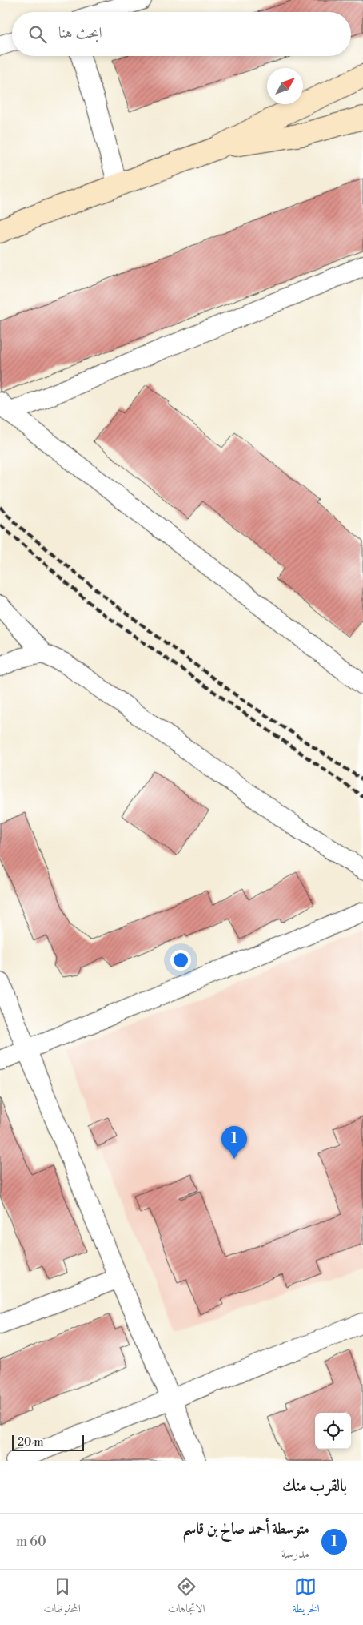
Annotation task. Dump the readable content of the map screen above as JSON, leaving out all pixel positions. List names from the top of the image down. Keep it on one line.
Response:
{"scale_bar":"20 m","north":"top right","page":{"search":"ابحث هنا","pins":"1","scale":"20 m","heading":"بالقرب منك","list":[{"mark":"1","name":"متوسطة أحمد صالح بن قاسم","note":"مدرسة","value":"60 m"}],"nav":["الخريطة","الاتجاهات","المحفوظات"]}}
